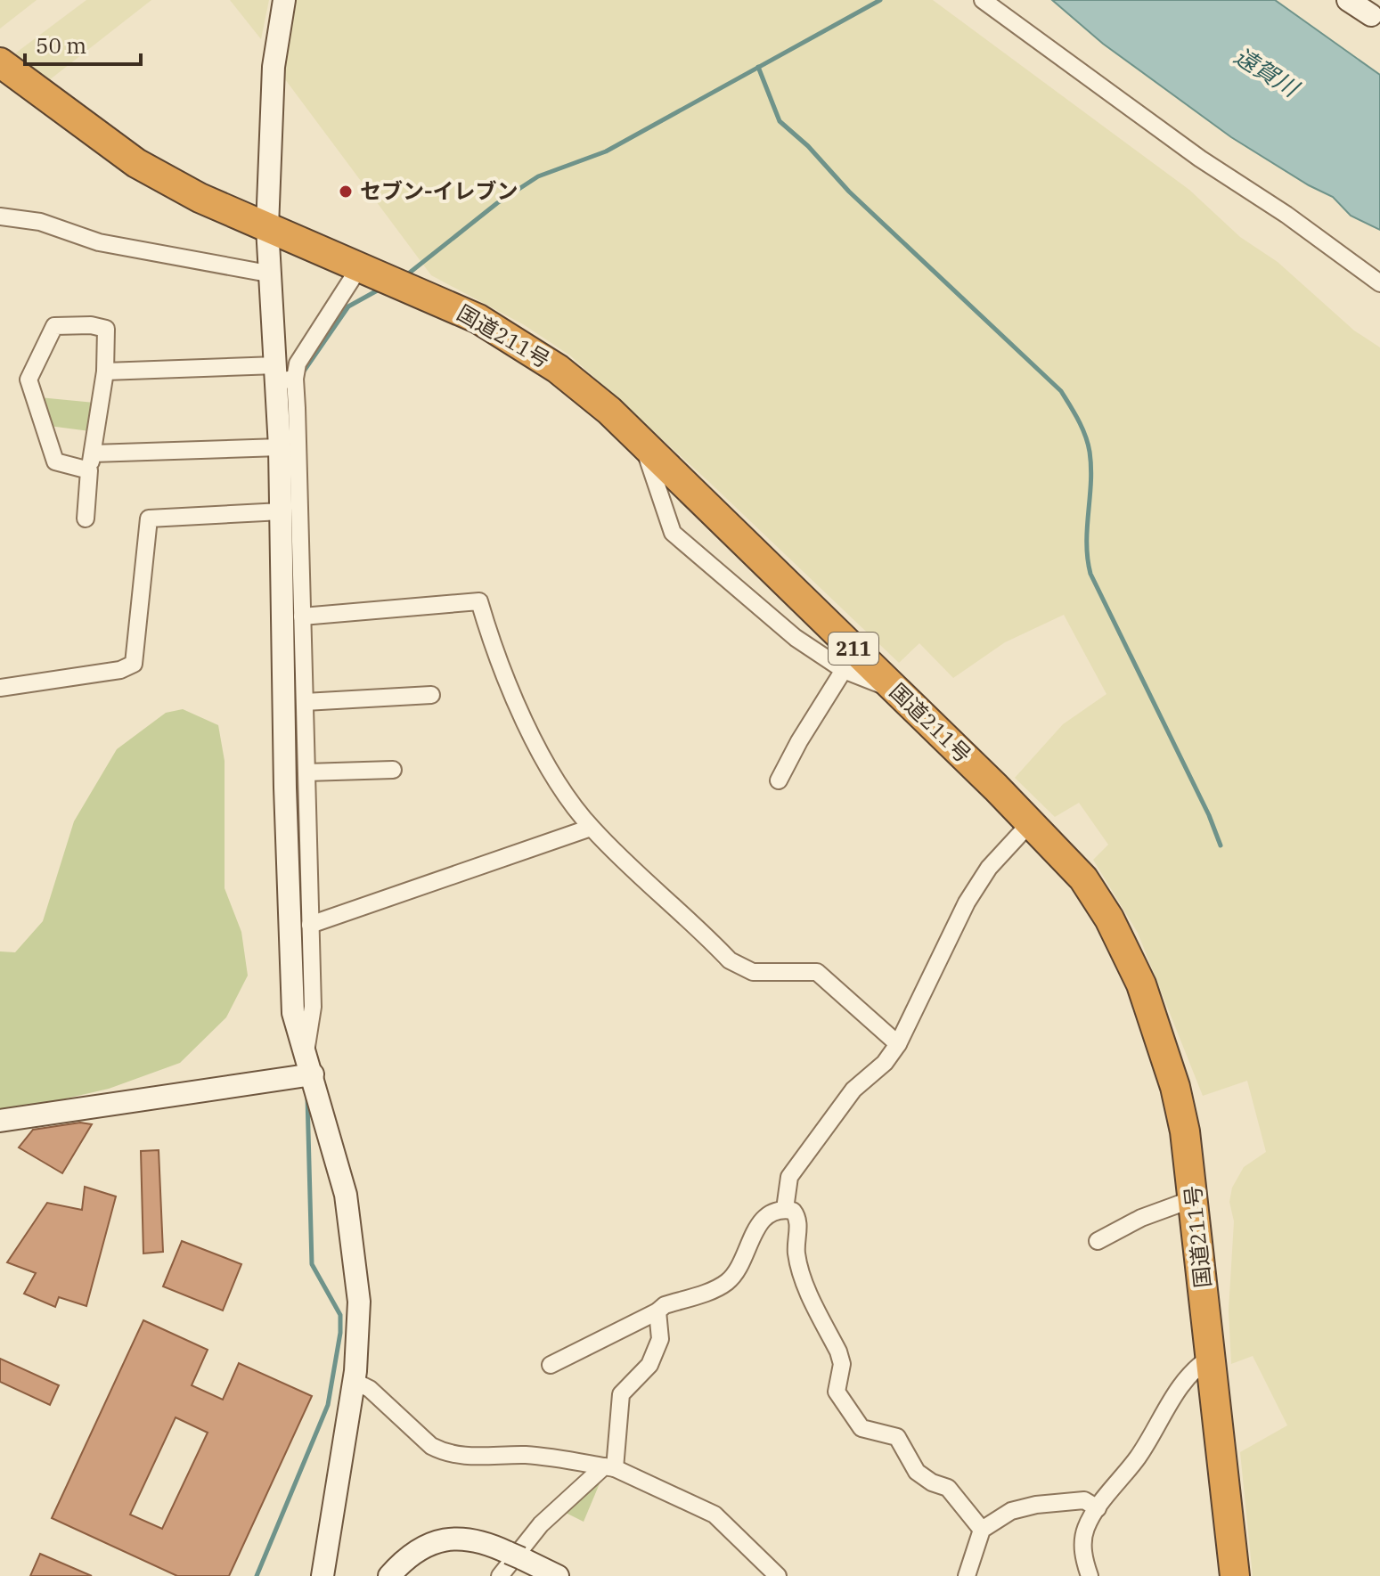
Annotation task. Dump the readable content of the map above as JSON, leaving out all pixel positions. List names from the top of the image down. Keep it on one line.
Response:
{"streets":{"highway":["国道211号","211"]},"water":["遠賀川"],"places":["セブン-イレブン"],"scale_bar":"50 m"}
